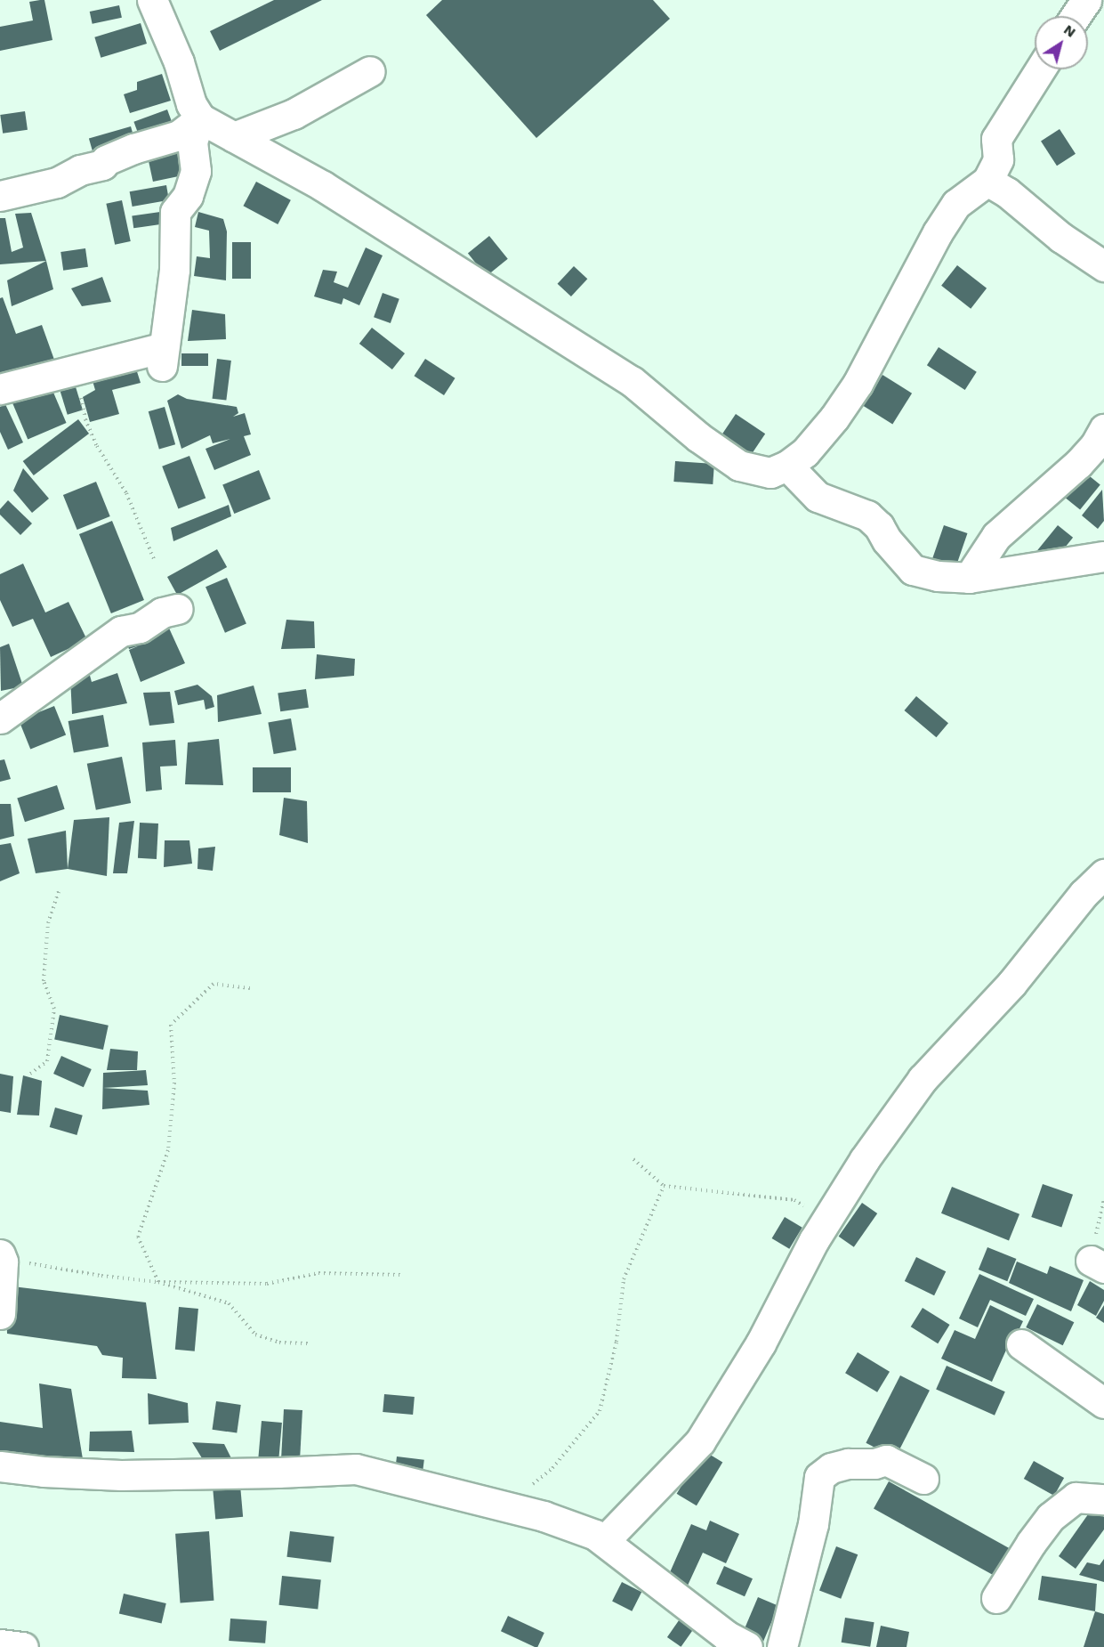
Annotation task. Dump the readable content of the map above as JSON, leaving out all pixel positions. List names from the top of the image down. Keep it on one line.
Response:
{"north":"top right"}
